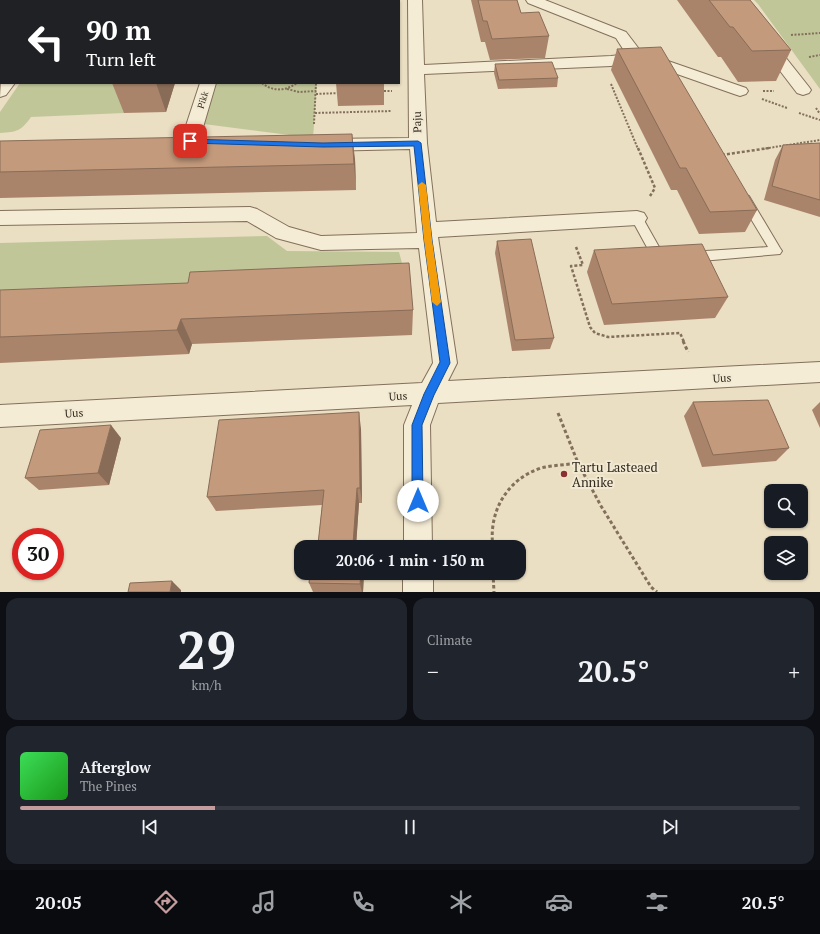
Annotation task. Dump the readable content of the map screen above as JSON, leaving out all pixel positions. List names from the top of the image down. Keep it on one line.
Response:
{"streets":{"street":["Pikk","Paju","Uus"]},"crossings":[["Paju","Uus"]],"places":["Tartu Lasteaed Annike"],"page":{"turn":["90 m","Turn left"],"limit":"30","trip":"20:06 · 1 min · 150 m","tile":[["29","km/h"],"Climate"],"heat":["−","20.5°","+"],"song":["Afterglow","The Pines"],"tabs":["20:05","20.5°"]}}
